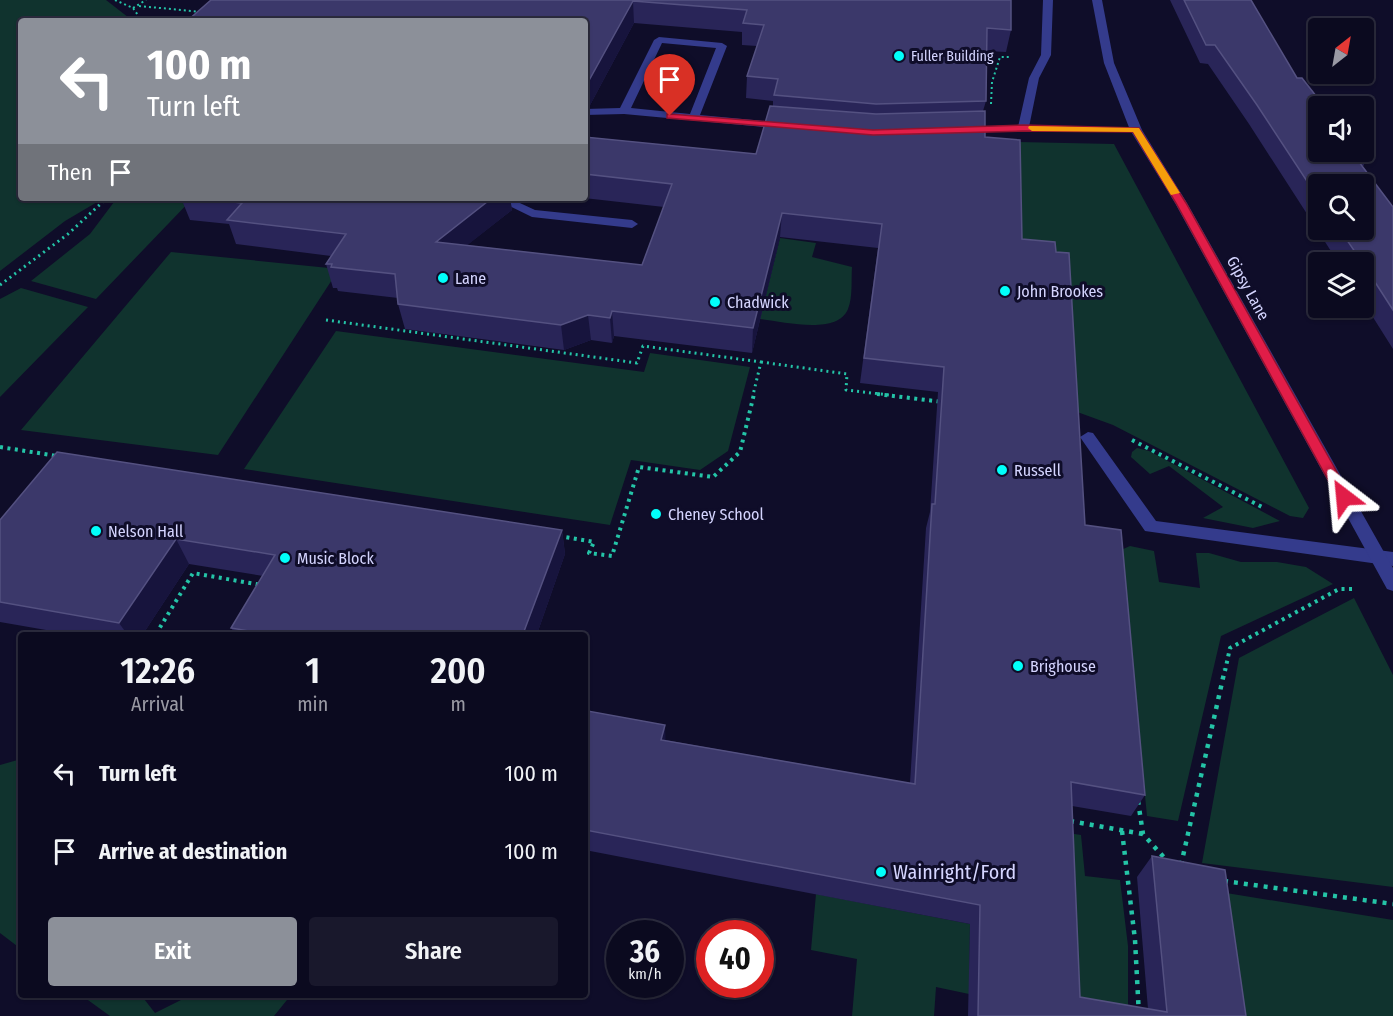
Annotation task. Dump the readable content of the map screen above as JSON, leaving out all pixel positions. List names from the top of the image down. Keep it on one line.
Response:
{"streets":{"street":["Gipsy Lane"]},"places":["Fuller Building","Lane","John Brookes","Chadwick","Russell","Cheney School","Nelson Hall","Music Block","Brighouse","Wainright/Ford"],"north":"top right","page":{"turn":["100 m","Turn left"],"then":"Then","eta":["12:26","Arrival","1","min","200","m"],"list":[{"name":"Turn left","value":"100 m"},{"name":"Arrive at destination","value":"100 m"}],"buttons":["Exit","Share"],"speed":"36 km/h","limit":"40"}}
